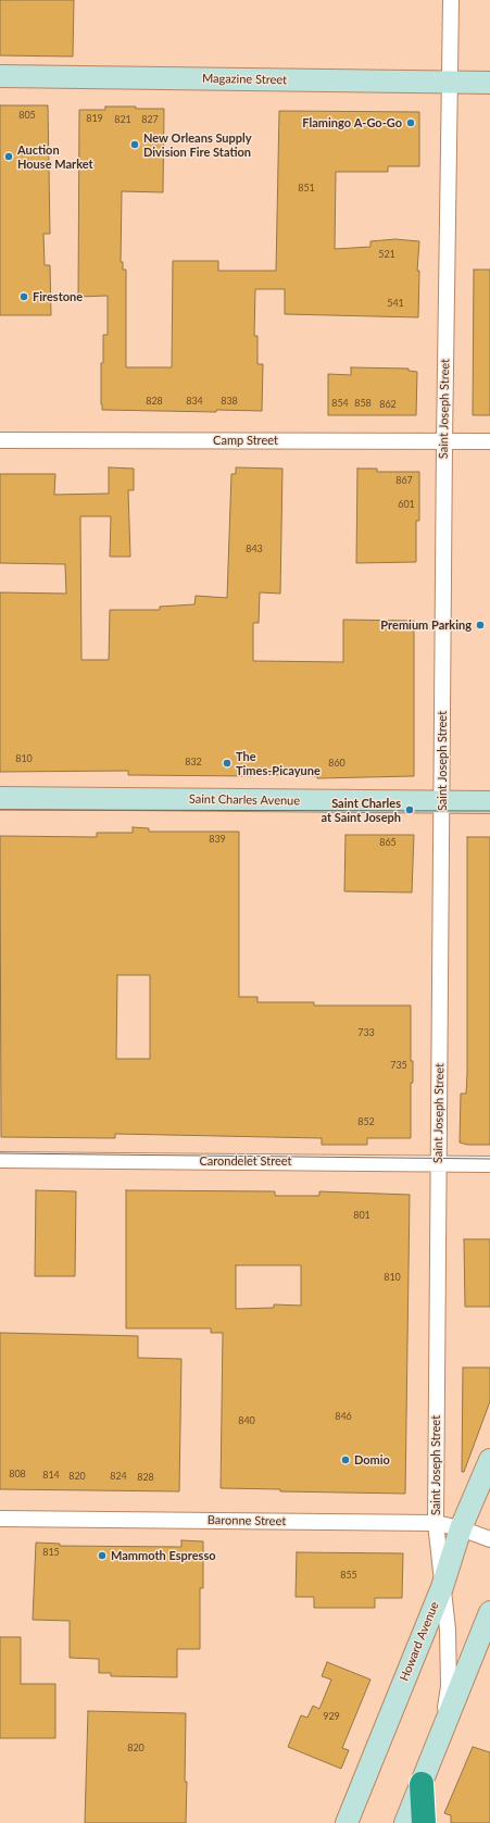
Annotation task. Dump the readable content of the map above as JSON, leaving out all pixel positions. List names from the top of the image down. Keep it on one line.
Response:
{"streets":{"street":["Magazine Street","Saint Joseph Street","Camp Street","Saint Charles Avenue","Carondelet Street","Baronne Street","Howard Avenue"]},"crossings":[["Magazine Street","Saint Joseph Street"],["Saint Joseph Street","Camp Street"],["Saint Joseph Street","Saint Charles Avenue"],["Saint Joseph Street","Carondelet Street"],["Saint Joseph Street","Baronne Street"],["Saint Joseph Street","Howard Avenue"],["Baronne Street","Howard Avenue"]],"places":["Flamingo A-Go-Go","New Orleans Supply Division Fire Station","Auction House Market","Firestone","Premium Parking","The Times-Picayune","Saint Charles at Saint Joseph","Domio","Mammoth Espresso"],"house_numbers":["805","819","821","827","851","521","541","828","834","838","854","858","862","867","601","843","810","832","860","839","865","733","735","852","801","810","846","840","808","814","820","824","828","815","855","929","820"]}
